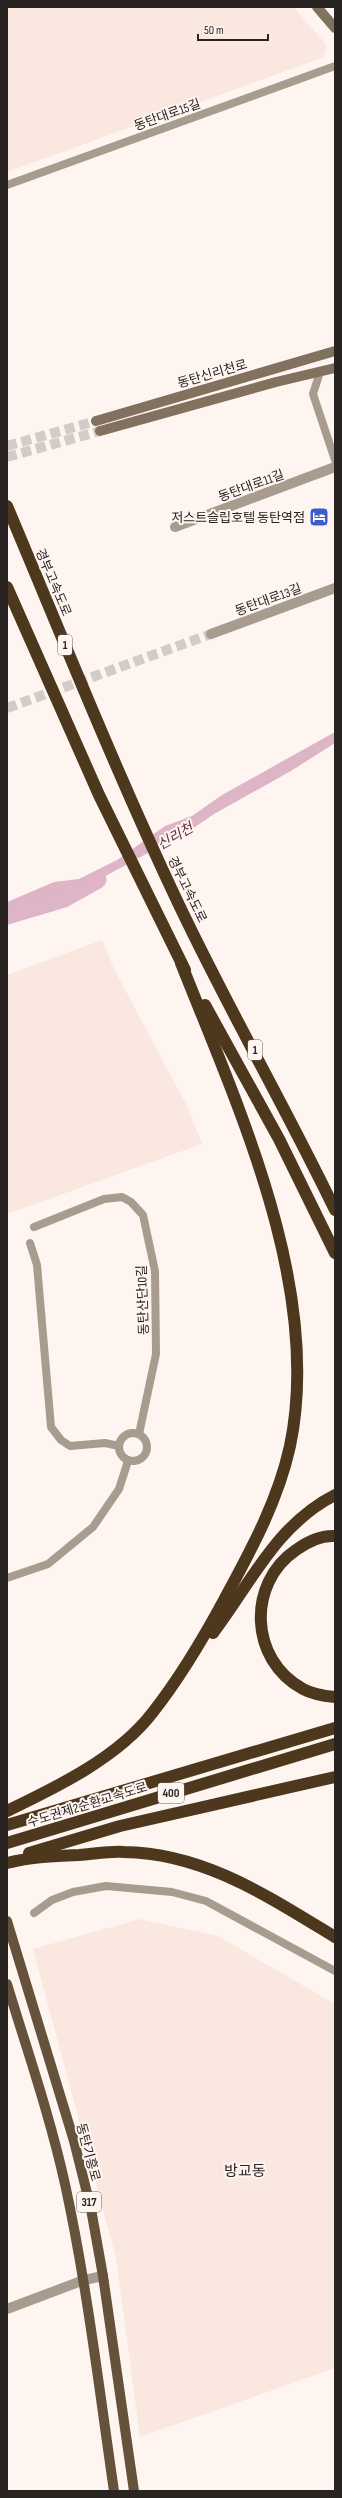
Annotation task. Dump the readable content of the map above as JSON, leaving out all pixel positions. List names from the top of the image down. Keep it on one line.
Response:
{"streets":{"highway":["경부고속도로","1","400","수도권제2순환고속도로"],"main road":["동탄신리천로","동탄기흥로","317"],"street":["동탄대로15길","동탄대로11길","동탄대로13길","동탄산단10길"]},"districts":["방교동"],"water":["신리천"],"places":{"hotel":["저스트슬립호텔 동탄역점"]},"scale_bar":"50 m"}
